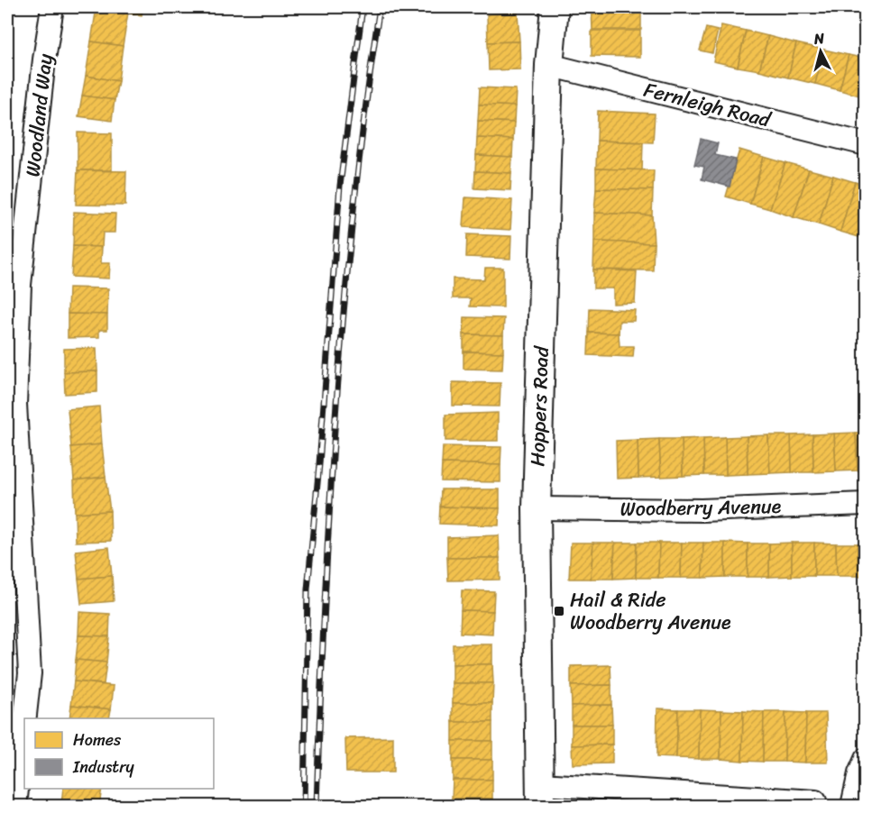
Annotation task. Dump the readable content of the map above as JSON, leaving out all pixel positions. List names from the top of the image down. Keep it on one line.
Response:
{"streets":{"street":["Fernleigh Road","Woodland Way","Hoppers Road","Woodberry Avenue"]},"crossings":[["Fernleigh Road","Hoppers Road"],["Hoppers Road","Woodberry Avenue"]],"places":{"transit":["Hail & Ride Woodberry Avenue"]},"legend":["Homes","Industry"],"north":"top"}
